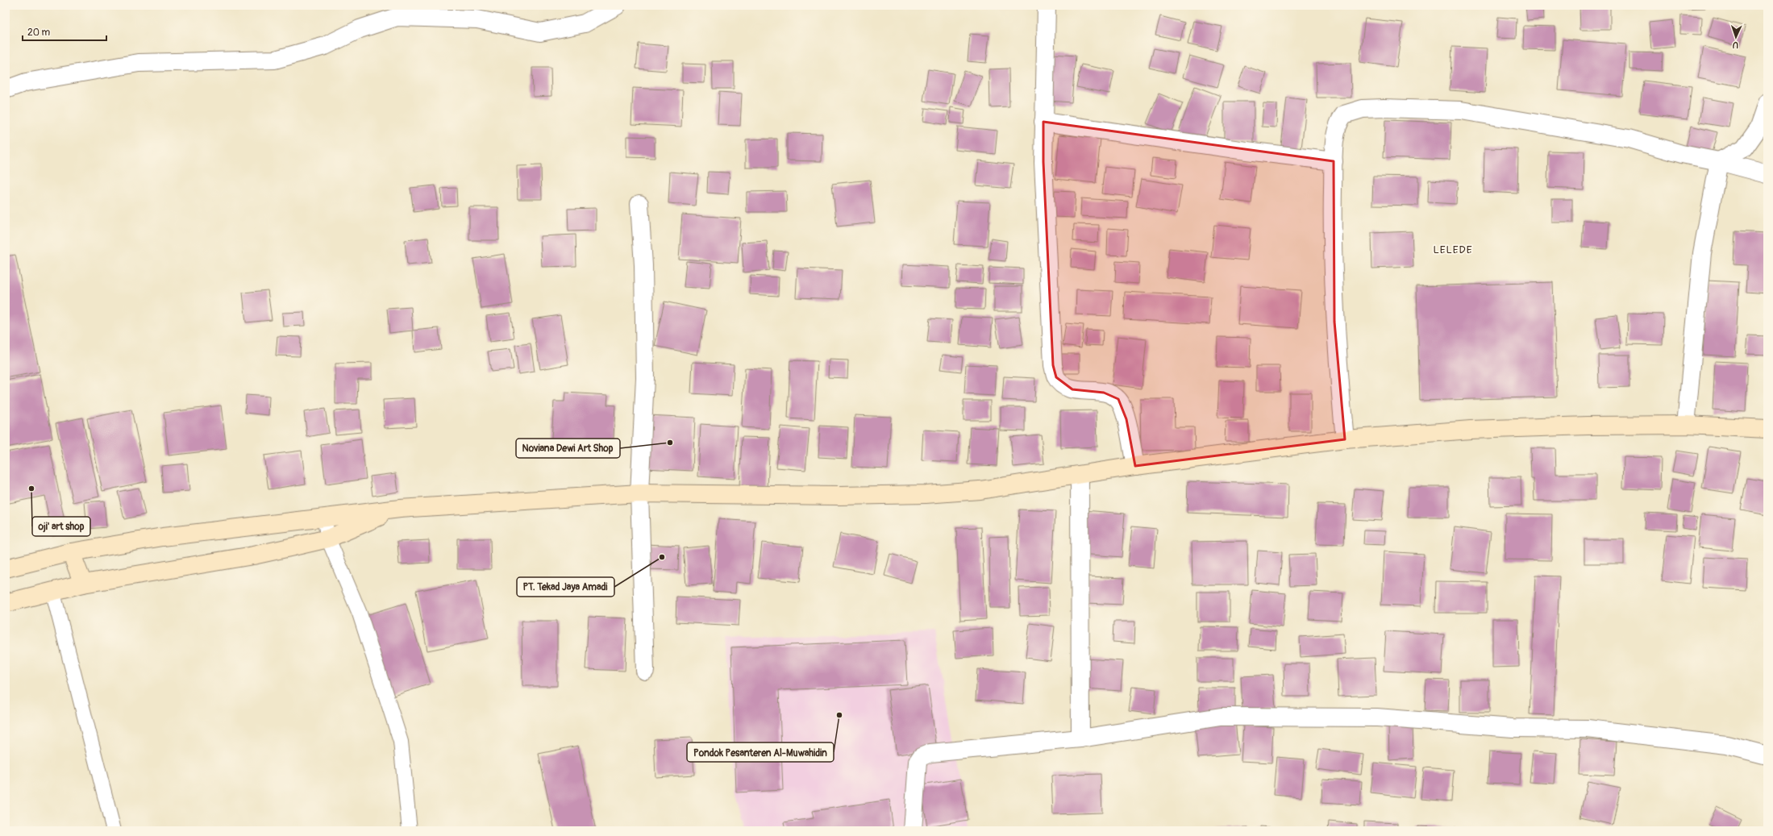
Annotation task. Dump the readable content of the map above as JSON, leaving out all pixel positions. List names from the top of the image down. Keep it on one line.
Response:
{"districts":["LELEDE"],"places":["Noviana Dewi Art Shop","oji' art shop","PT. Tekad Jaya Amadi","Pondok Pesanteren Al-Muwahidin"],"scale_bar":"20 m","north":"bottom"}
